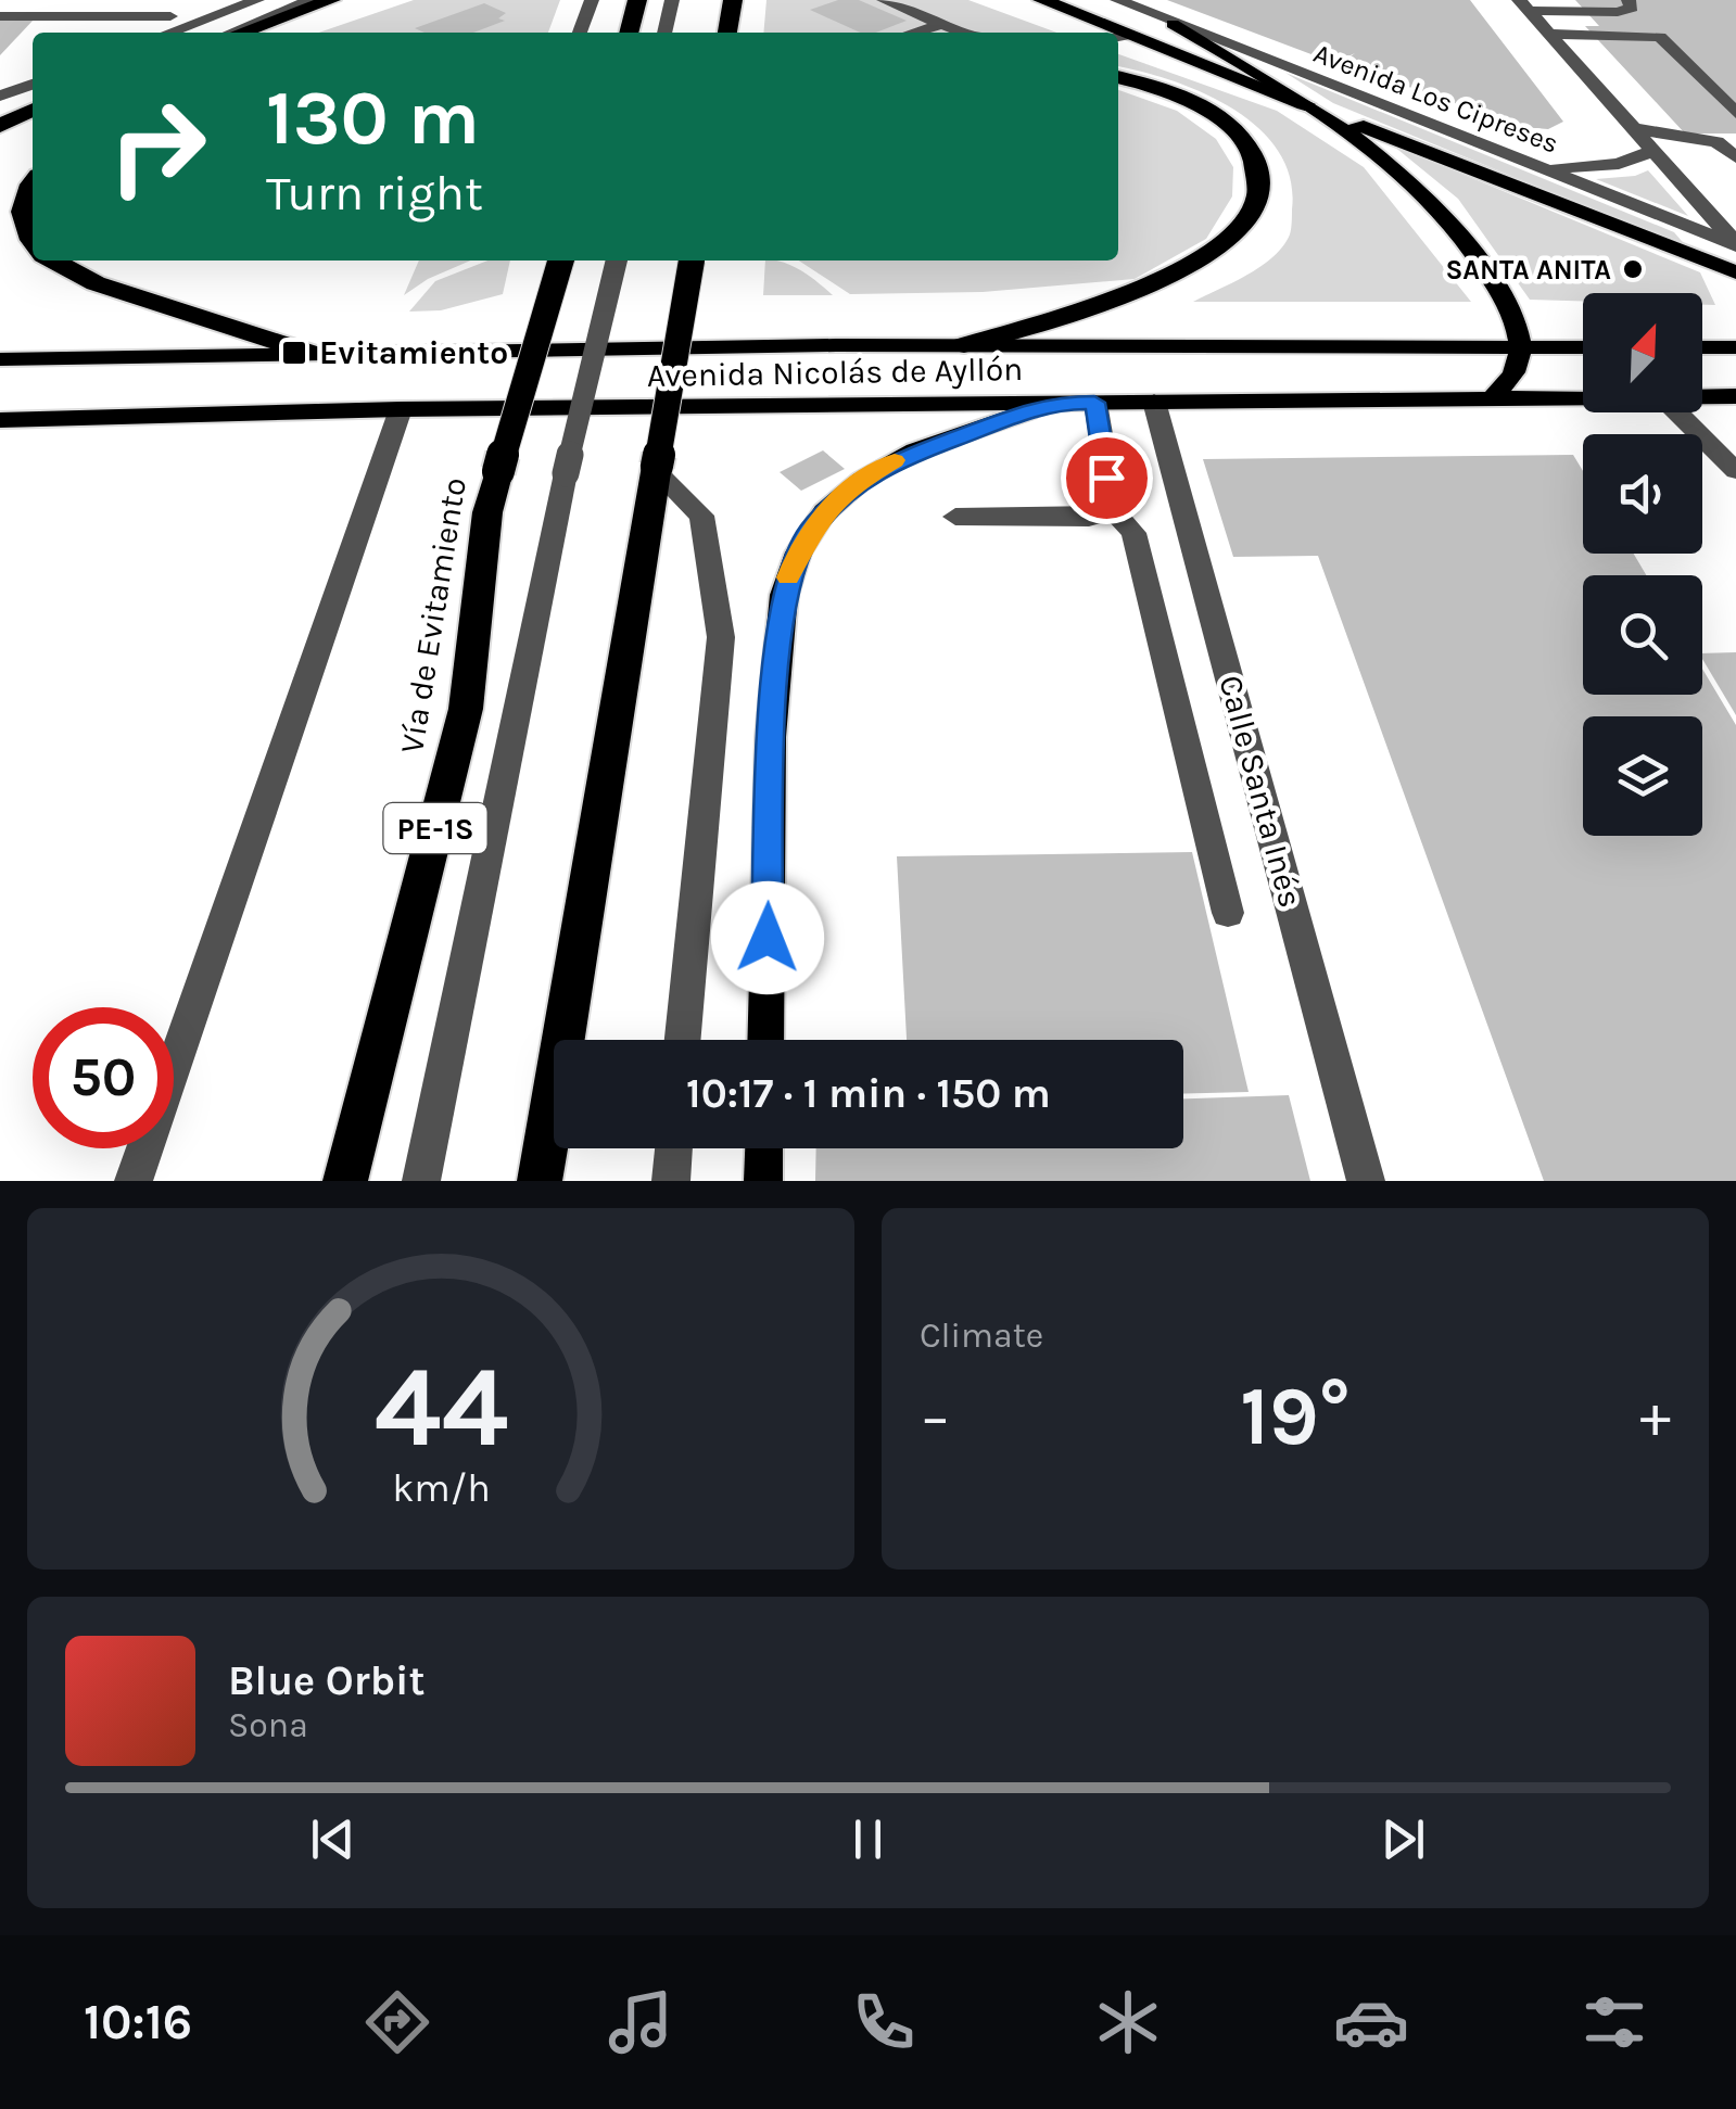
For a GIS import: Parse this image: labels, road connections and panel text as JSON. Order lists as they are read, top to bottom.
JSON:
{
  "streets": {
    "highway": ["Vía de Evitamiento", "PE-1S"],
    "main road": ["Avenida Nicolás de Ayllón"],
    "street": ["Avenida Los Cipreses", "Calle Santa Inés"]
  },
  "crossings": [
    ["Avenida Nicolás de Ayllón", "Calle Santa Inés"]
  ],
  "places": {
    "other": ["SANTA ANITA"],
    "transit": ["Evitamiento"]
  },
  "north": "top right",
  "page": {
    "turn": ["130 m", "Turn right"],
    "limit": "50",
    "trip": "10:17 · 1 min · 150 m",
    "tile": "Climate",
    "heat": ["−", "19°", "+"],
    "song": ["Blue Orbit", "Sona"],
    "tabs": "10:16",
    "gauge": ["44", "km/h"]
  }
}
